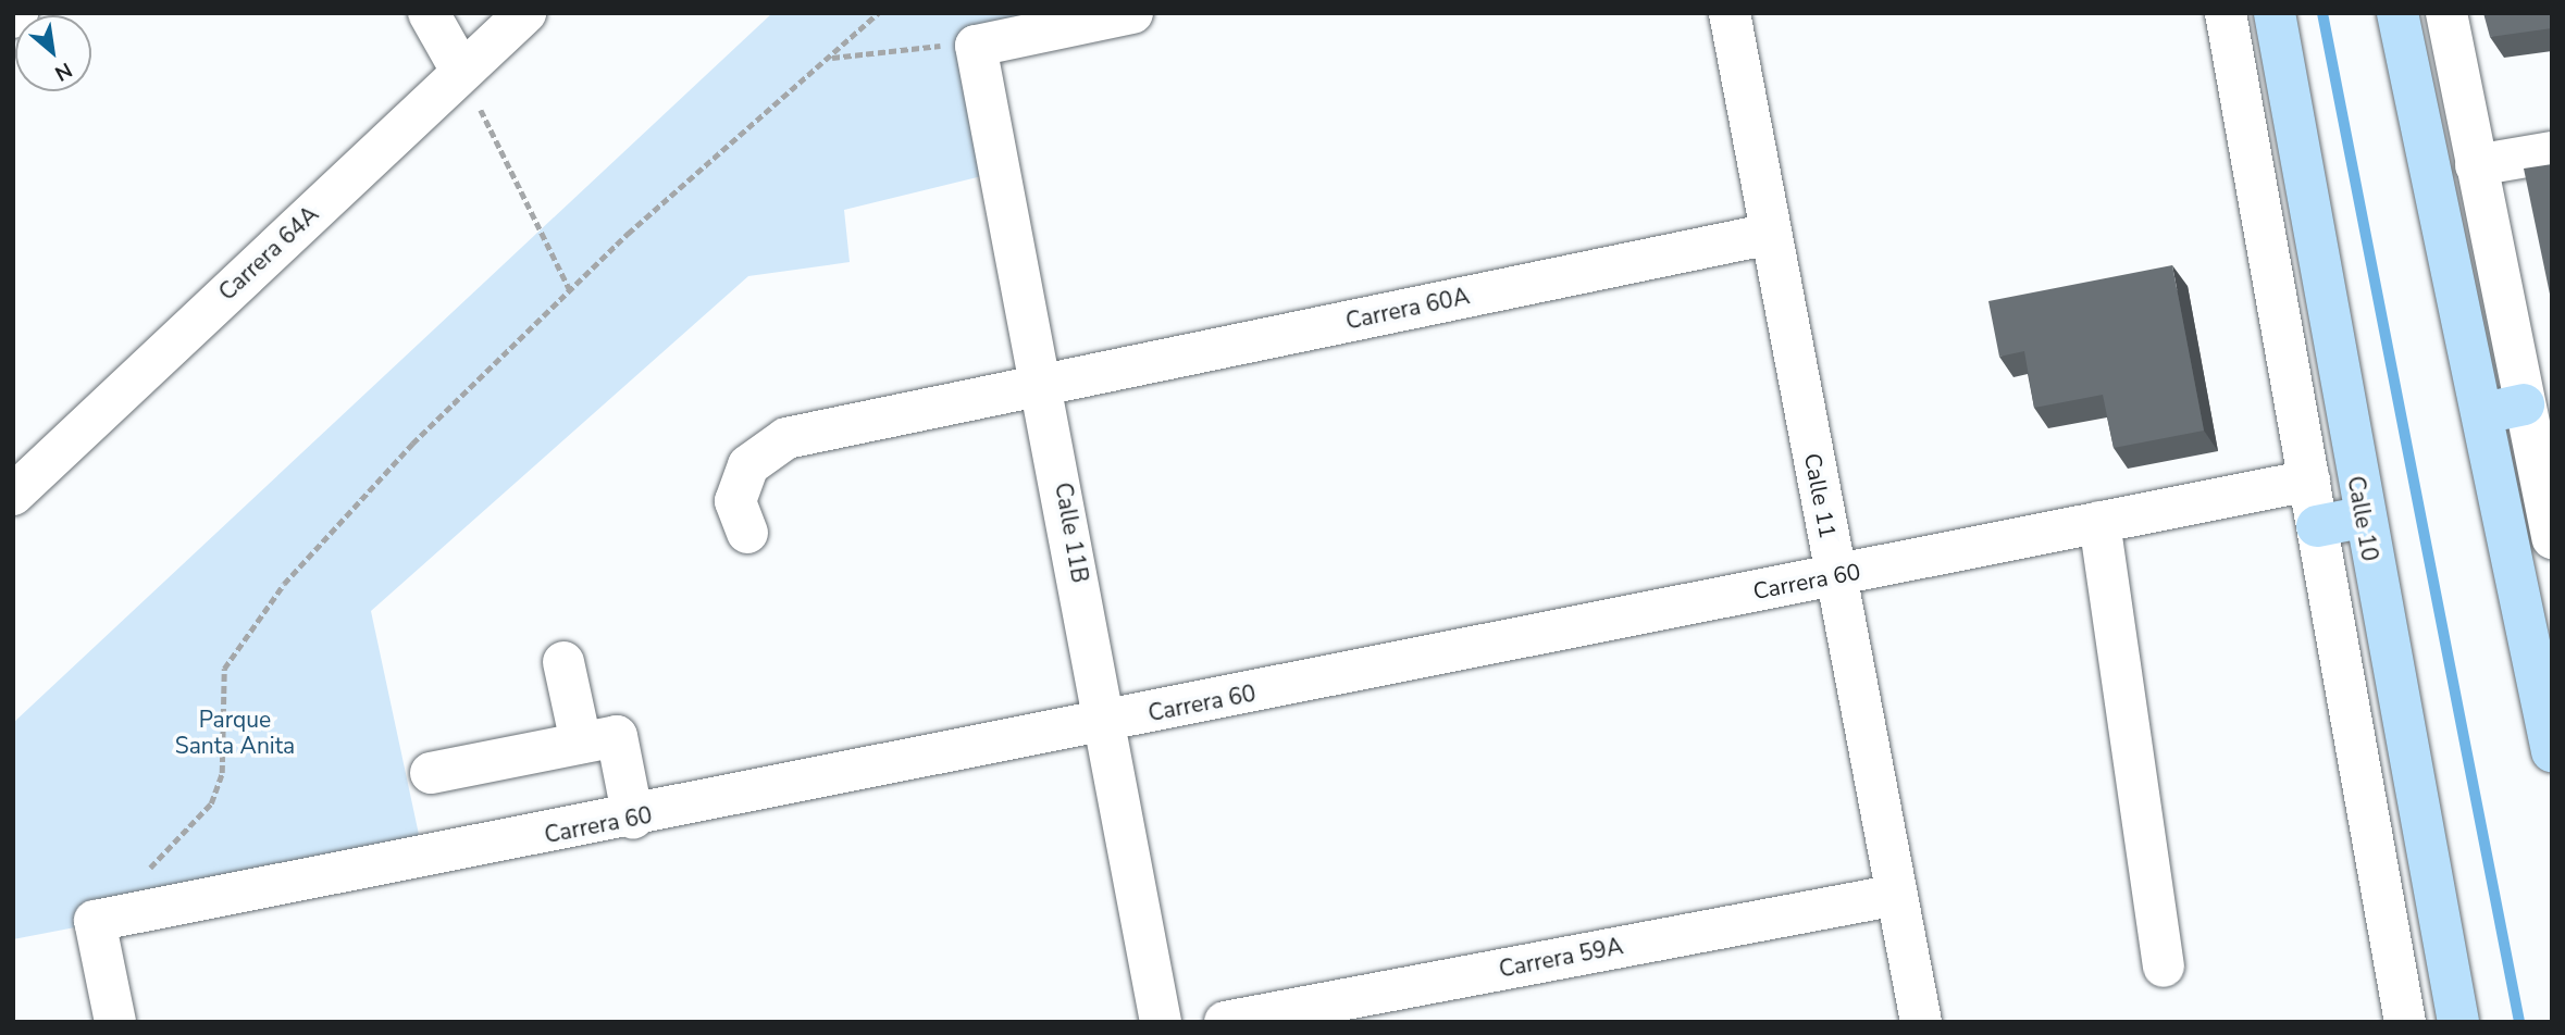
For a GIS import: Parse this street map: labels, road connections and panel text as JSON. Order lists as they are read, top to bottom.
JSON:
{
  "streets": {
    "main road": ["Calle 10"],
    "street": [
      "Carrera 64A",
      "Carrera 60A",
      "Calle 11",
      "Calle 11B",
      "Carrera 60",
      "Carrera 59A"
    ]
  },
  "crossings": [
    ["Carrera 60A", "Calle 11"],
    ["Carrera 60A", "Calle 11B"],
    ["Calle 11", "Carrera 60"],
    ["Calle 11", "Carrera 59A"],
    ["Calle 10", "Carrera 60"],
    ["Calle 11B", "Carrera 60"]
  ],
  "parks": ["Parque Santa Anita"],
  "north": "bottom right"
}
